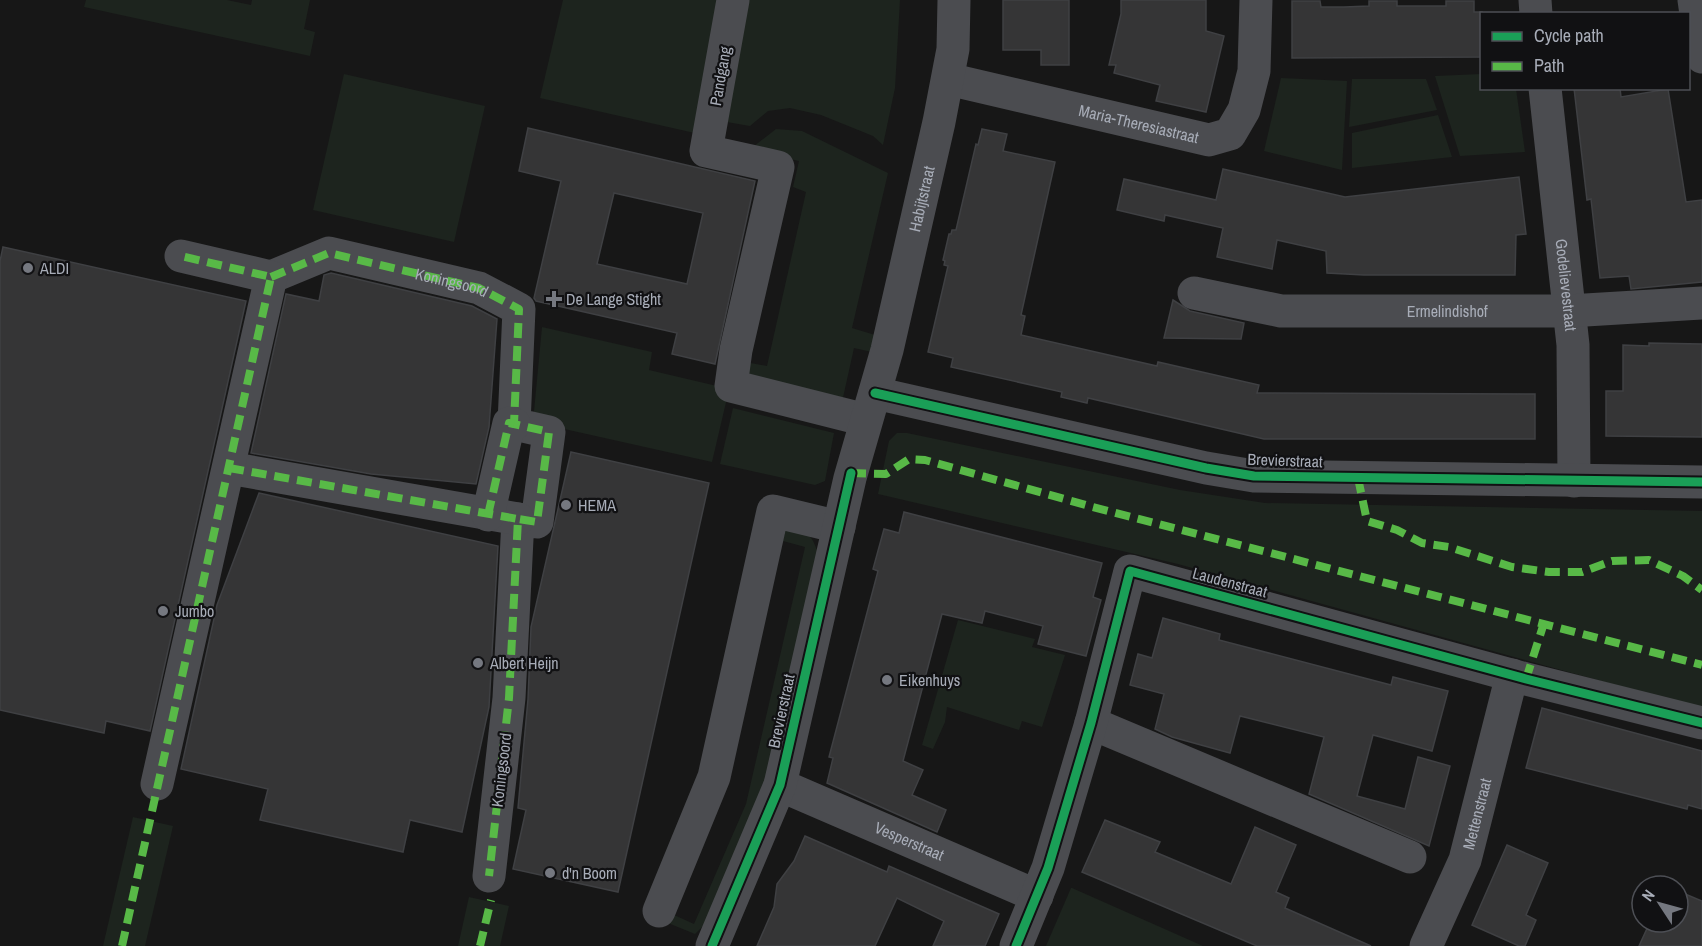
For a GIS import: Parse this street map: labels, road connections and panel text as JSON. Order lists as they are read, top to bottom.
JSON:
{
  "streets": {
    "street": [
      "Pandgang",
      "Maria-Theresiastraat",
      "Habijtstraat",
      "Koningsoord",
      "Godelievestraat",
      "Ermelindishof",
      "Brevierstraat",
      "Laudenstraat",
      "Mettenstraat",
      "Vesperstraat"
    ]
  },
  "crossings": [
    ["Pandgang", "Habijtstraat"],
    ["Pandgang", "Brevierstraat"],
    ["Maria-Theresiastraat", "Habijtstraat"],
    ["Habijtstraat", "Brevierstraat"],
    ["Godelievestraat", "Ermelindishof"],
    ["Godelievestraat", "Brevierstraat"],
    ["Brevierstraat", "Vesperstraat"],
    ["Laudenstraat", "Mettenstraat"],
    ["Laudenstraat", "Vesperstraat"]
  ],
  "places": {
    "other": [
      "ALDI",
      "HEMA",
      "Jumbo",
      "Albert Heijn",
      "Eikenhuys",
      "d'n Boom"
    ],
    "health": ["De Lange Stight"]
  },
  "legend": ["Cycle path", "Path"],
  "north": "top left"
}
